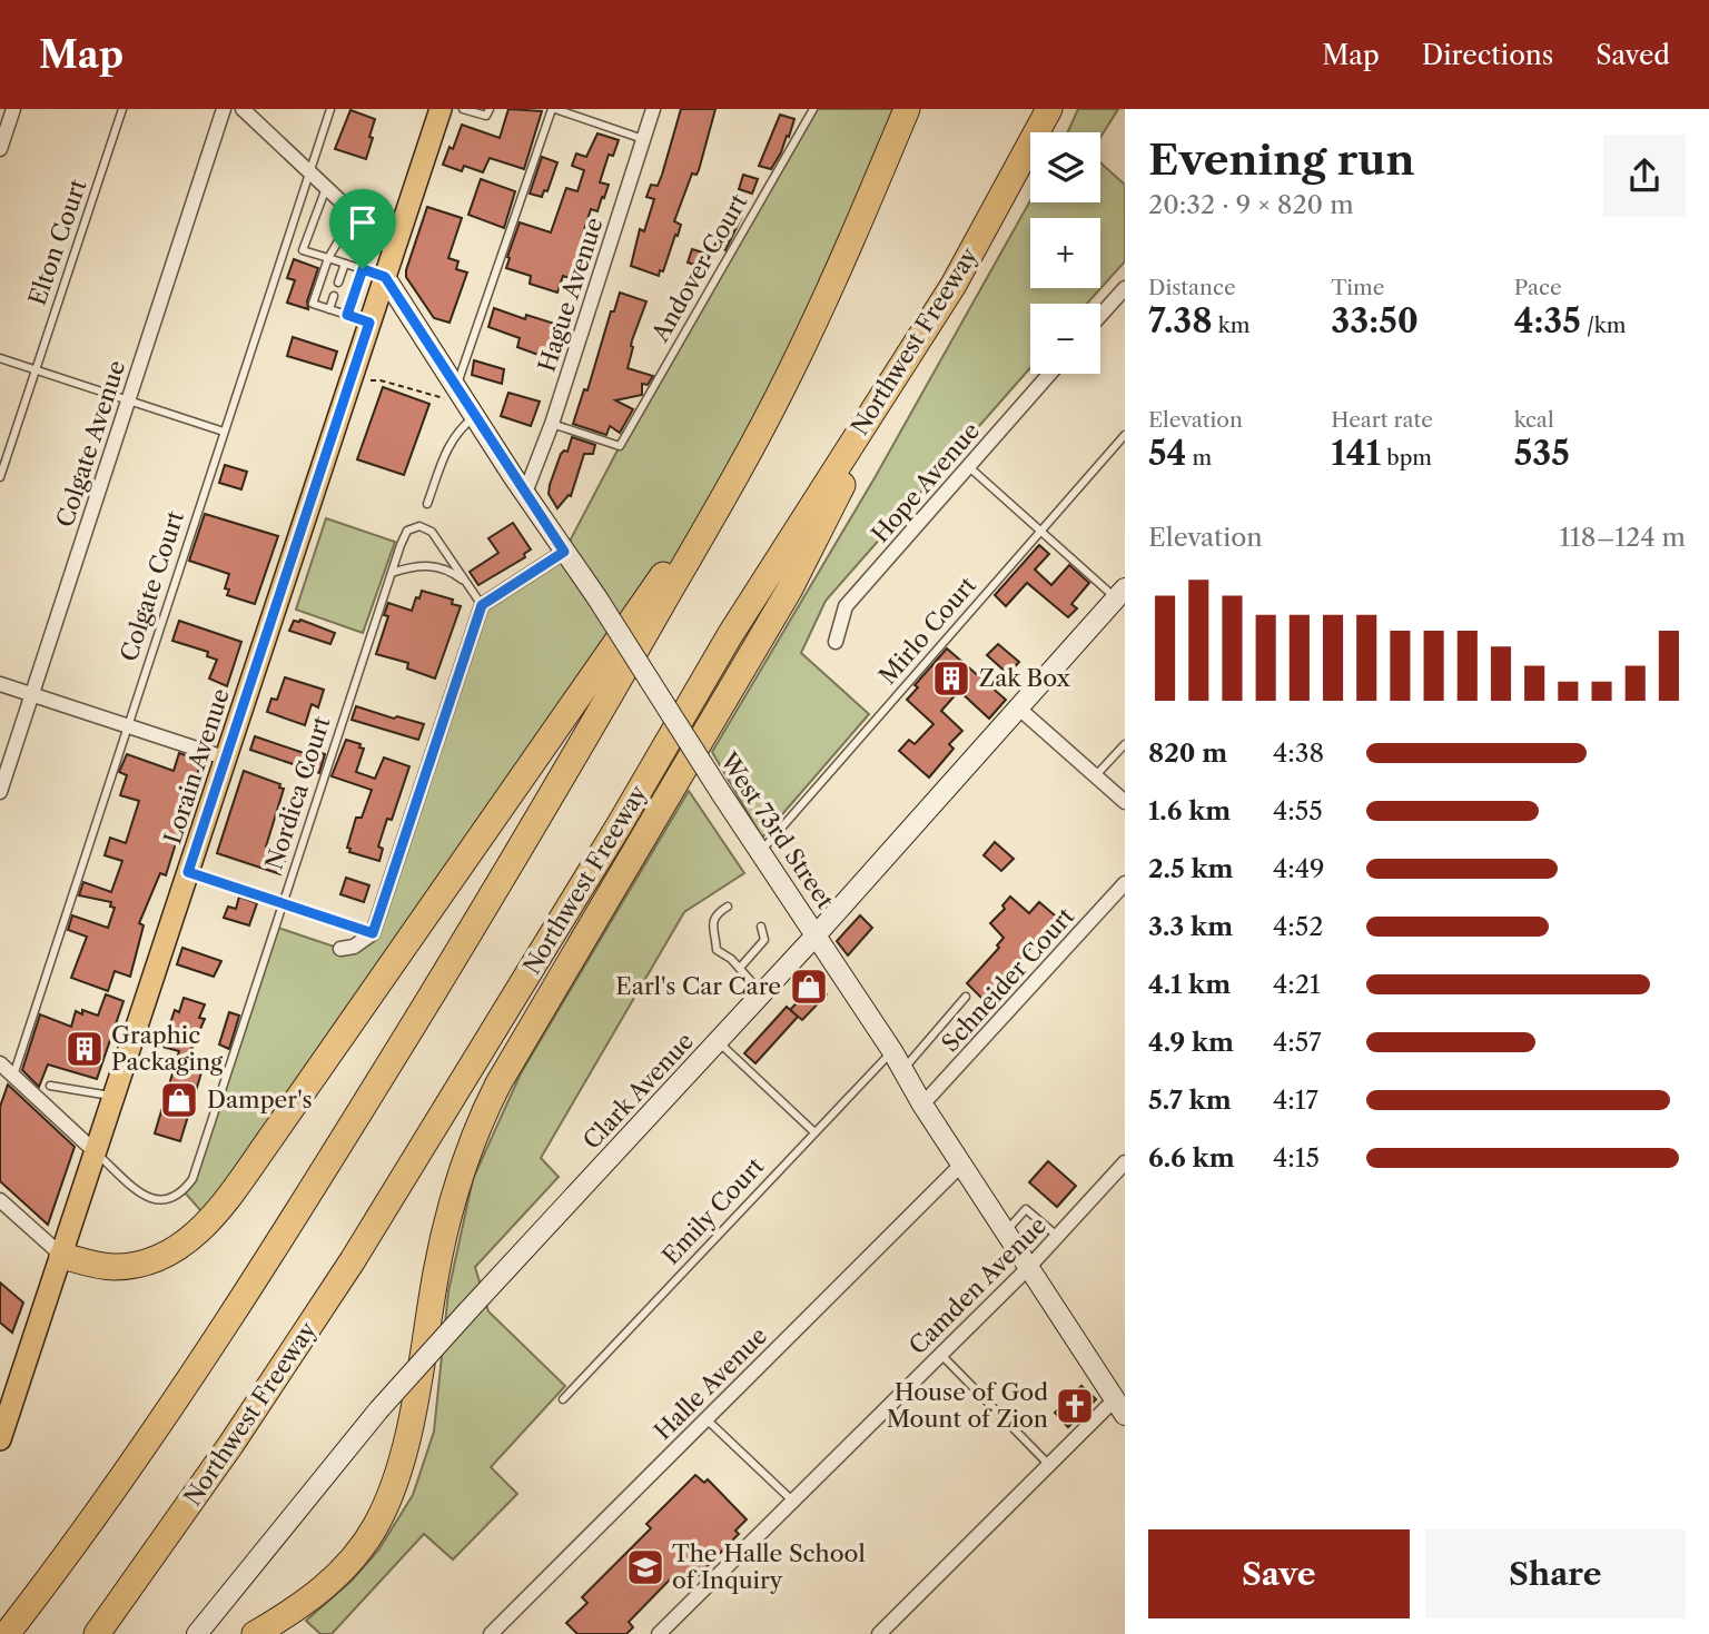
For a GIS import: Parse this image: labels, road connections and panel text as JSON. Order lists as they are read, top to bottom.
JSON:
{
  "streets": {
    "highway": ["Northwest Freeway"],
    "main road": ["Lorain Avenue"],
    "street": [
      "Hague Avenue",
      "Colgate Avenue",
      "Hope Avenue",
      "West 73rd Street",
      "Schneider Court",
      "Clark Avenue",
      "Camden Avenue",
      "Halle Avenue"
    ],
    "lane": [
      "Elton Court",
      "Andover Court",
      "Colgate Court",
      "Mirlo Court",
      "Nordica Court",
      "Emily Court"
    ]
  },
  "crossings": [
    ["Andover Court", "Hague Avenue"],
    ["Hague Avenue", "West 73rd Street"],
    ["Mirlo Court", "West 73rd Street"],
    ["Lorain Avenue", "Nordica Court"],
    ["Lorain Avenue", "West 73rd Street"],
    ["West 73rd Street", "Schneider Court"],
    ["West 73rd Street", "Clark Avenue"],
    ["West 73rd Street", "Emily Court"],
    ["West 73rd Street", "Camden Avenue"],
    ["West 73rd Street", "Halle Avenue"]
  ],
  "places": {
    "building": ["Zak Box", "Graphic Packaging"],
    "shop": ["Earl's Car Care", "Damper's"],
    "church": ["House of God Mount of Zion"],
    "school or university": ["The Halle School of Inquiry"]
  },
  "page": {
    "header": "Map",
    "nav": ["Map", "Directions", "Saved"],
    "heading": ["Evening run", "20:32 · 9 × 820 m"],
    "map_buttons": ["+", "−"],
    "stats": [
      ["Distance", "7.38 km"],
      ["Time", "33:50"],
      ["Pace", "4:35 /km"],
      ["Elevation", "54 m"],
      ["Heart rate", "141 bpm"],
      ["kcal", "535"]
    ],
    "chart": ["Elevation", "118–124 m"],
    "list": [
      {
        "name": "820 m",
        "note": "4:38"
      },
      {
        "name": "1.6 km",
        "note": "4:55"
      },
      {
        "name": "2.5 km",
        "note": "4:49"
      },
      {
        "name": "3.3 km",
        "note": "4:52"
      },
      {
        "name": "4.1 km",
        "note": "4:21"
      },
      {
        "name": "4.9 km",
        "note": "4:57"
      },
      {
        "name": "5.7 km",
        "note": "4:17"
      },
      {
        "name": "6.6 km",
        "note": "4:15"
      }
    ],
    "buttons": ["Save", "Share"]
  }
}
